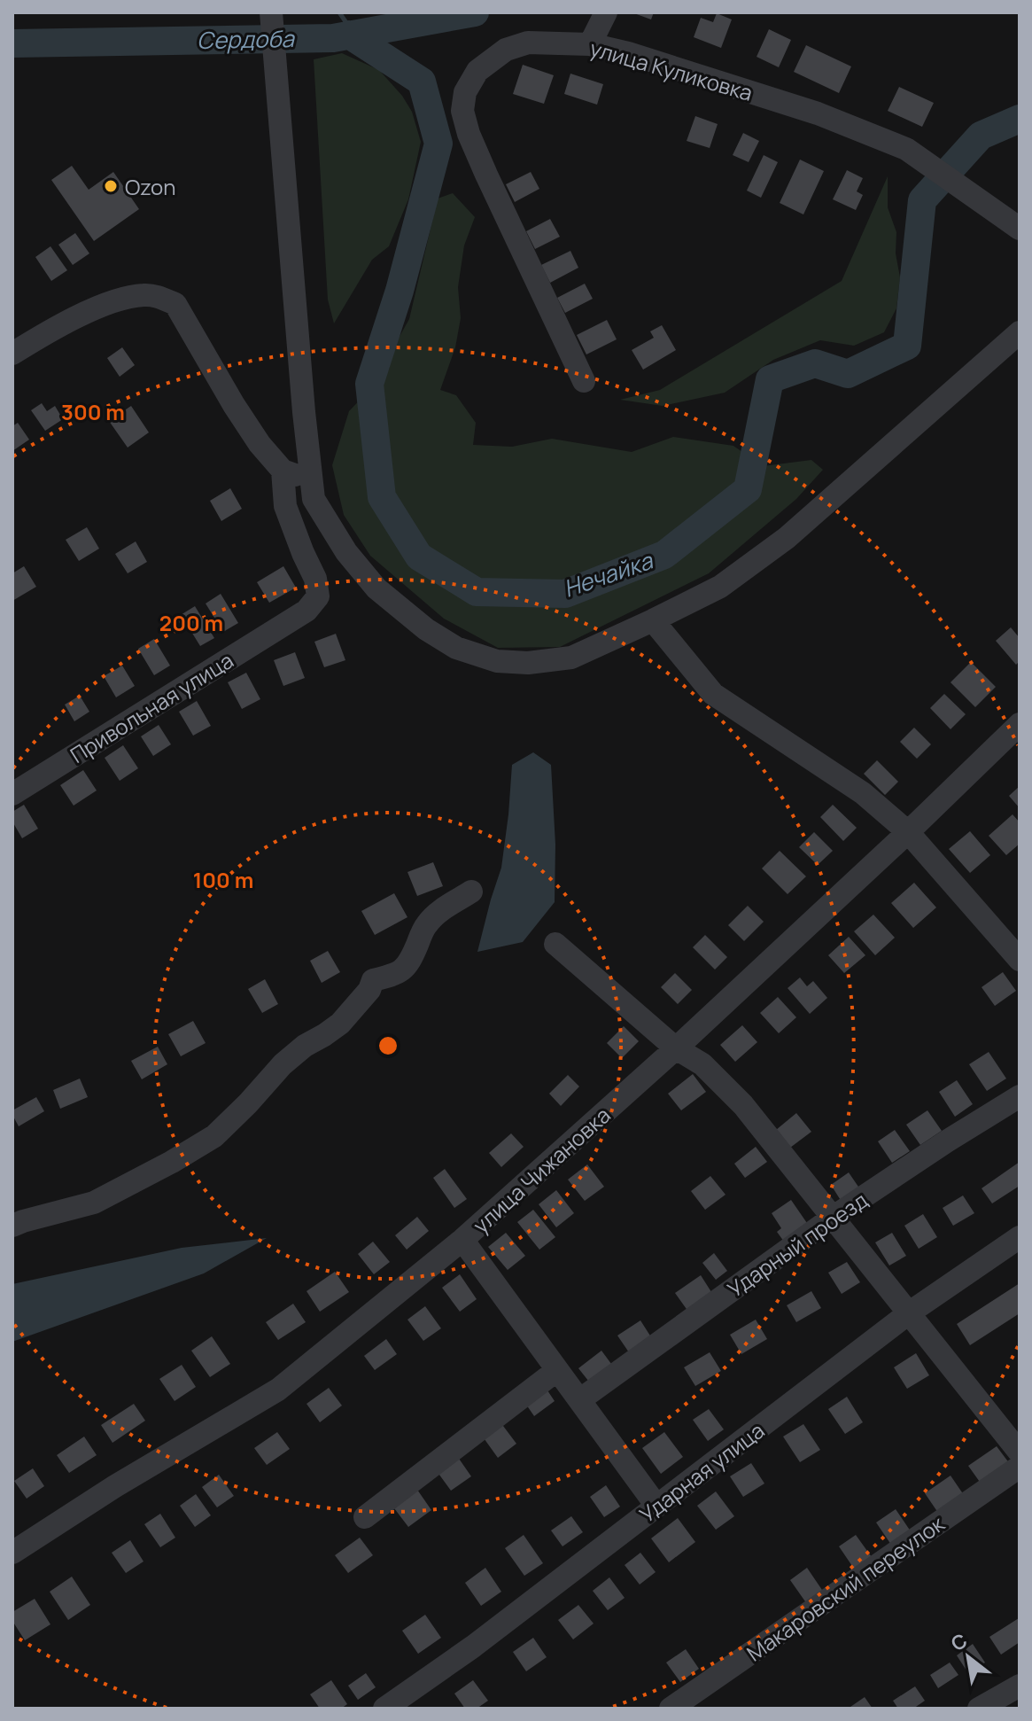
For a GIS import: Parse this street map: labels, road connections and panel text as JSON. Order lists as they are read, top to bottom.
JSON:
{
  "streets": {
    "street": [
      "улица Куликовка",
      "Привольная улица",
      "улица Чижановка",
      "Ударный проезд",
      "Ударная улица",
      "Макаровский переулок"
    ]
  },
  "water": ["Сердоба", "Нечайка"],
  "places": ["Ozon"],
  "north": "top left",
  "rings": ["300 m", "200 m", "100 m"]
}
